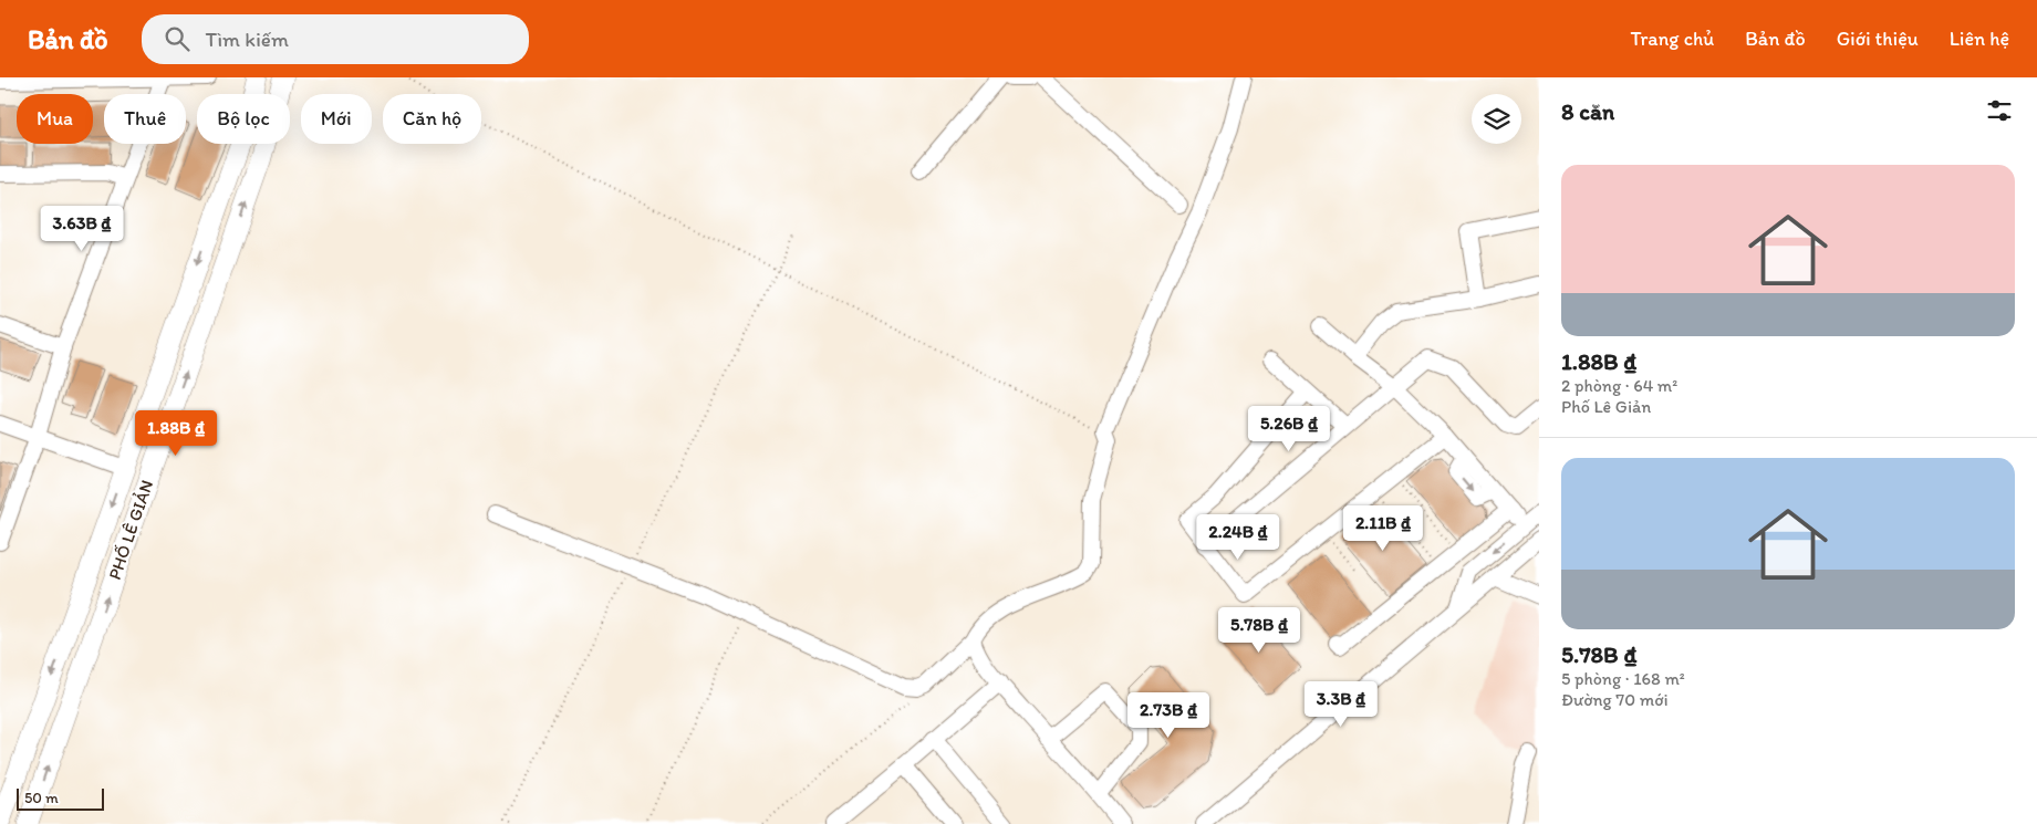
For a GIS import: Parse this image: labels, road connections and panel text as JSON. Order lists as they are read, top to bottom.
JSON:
{
  "streets": {
    "main road": ["PHỐ LÊ GIẢN"]
  },
  "scale_bar": "50 m",
  "page": {
    "header": "Bản đồ",
    "search": "Tìm kiếm",
    "nav": [
      "Trang chủ",
      "Bản đồ",
      "Giới thiệu",
      "Liên hệ"
    ],
    "heading": "8 căn",
    "chip": [
      "Mua",
      "Thuê",
      "Bộ lọc",
      "Mới",
      "Căn hộ"
    ],
    "list": [
      {
        "name": "1.88B ₫",
        "note": "2 phòng · 64 m² · Phố Lê Giản"
      },
      {
        "name": "5.78B ₫",
        "note": "5 phòng · 168 m² · Đường 70 mới"
      }
    ],
    "price": [
      "3.63B ₫",
      "5.26B ₫",
      "1.88B ₫",
      "2.11B ₫",
      "2.24B ₫",
      "5.78B ₫",
      "3.3B ₫",
      "2.73B ₫"
    ],
    "scale": "50 m"
  }
}
